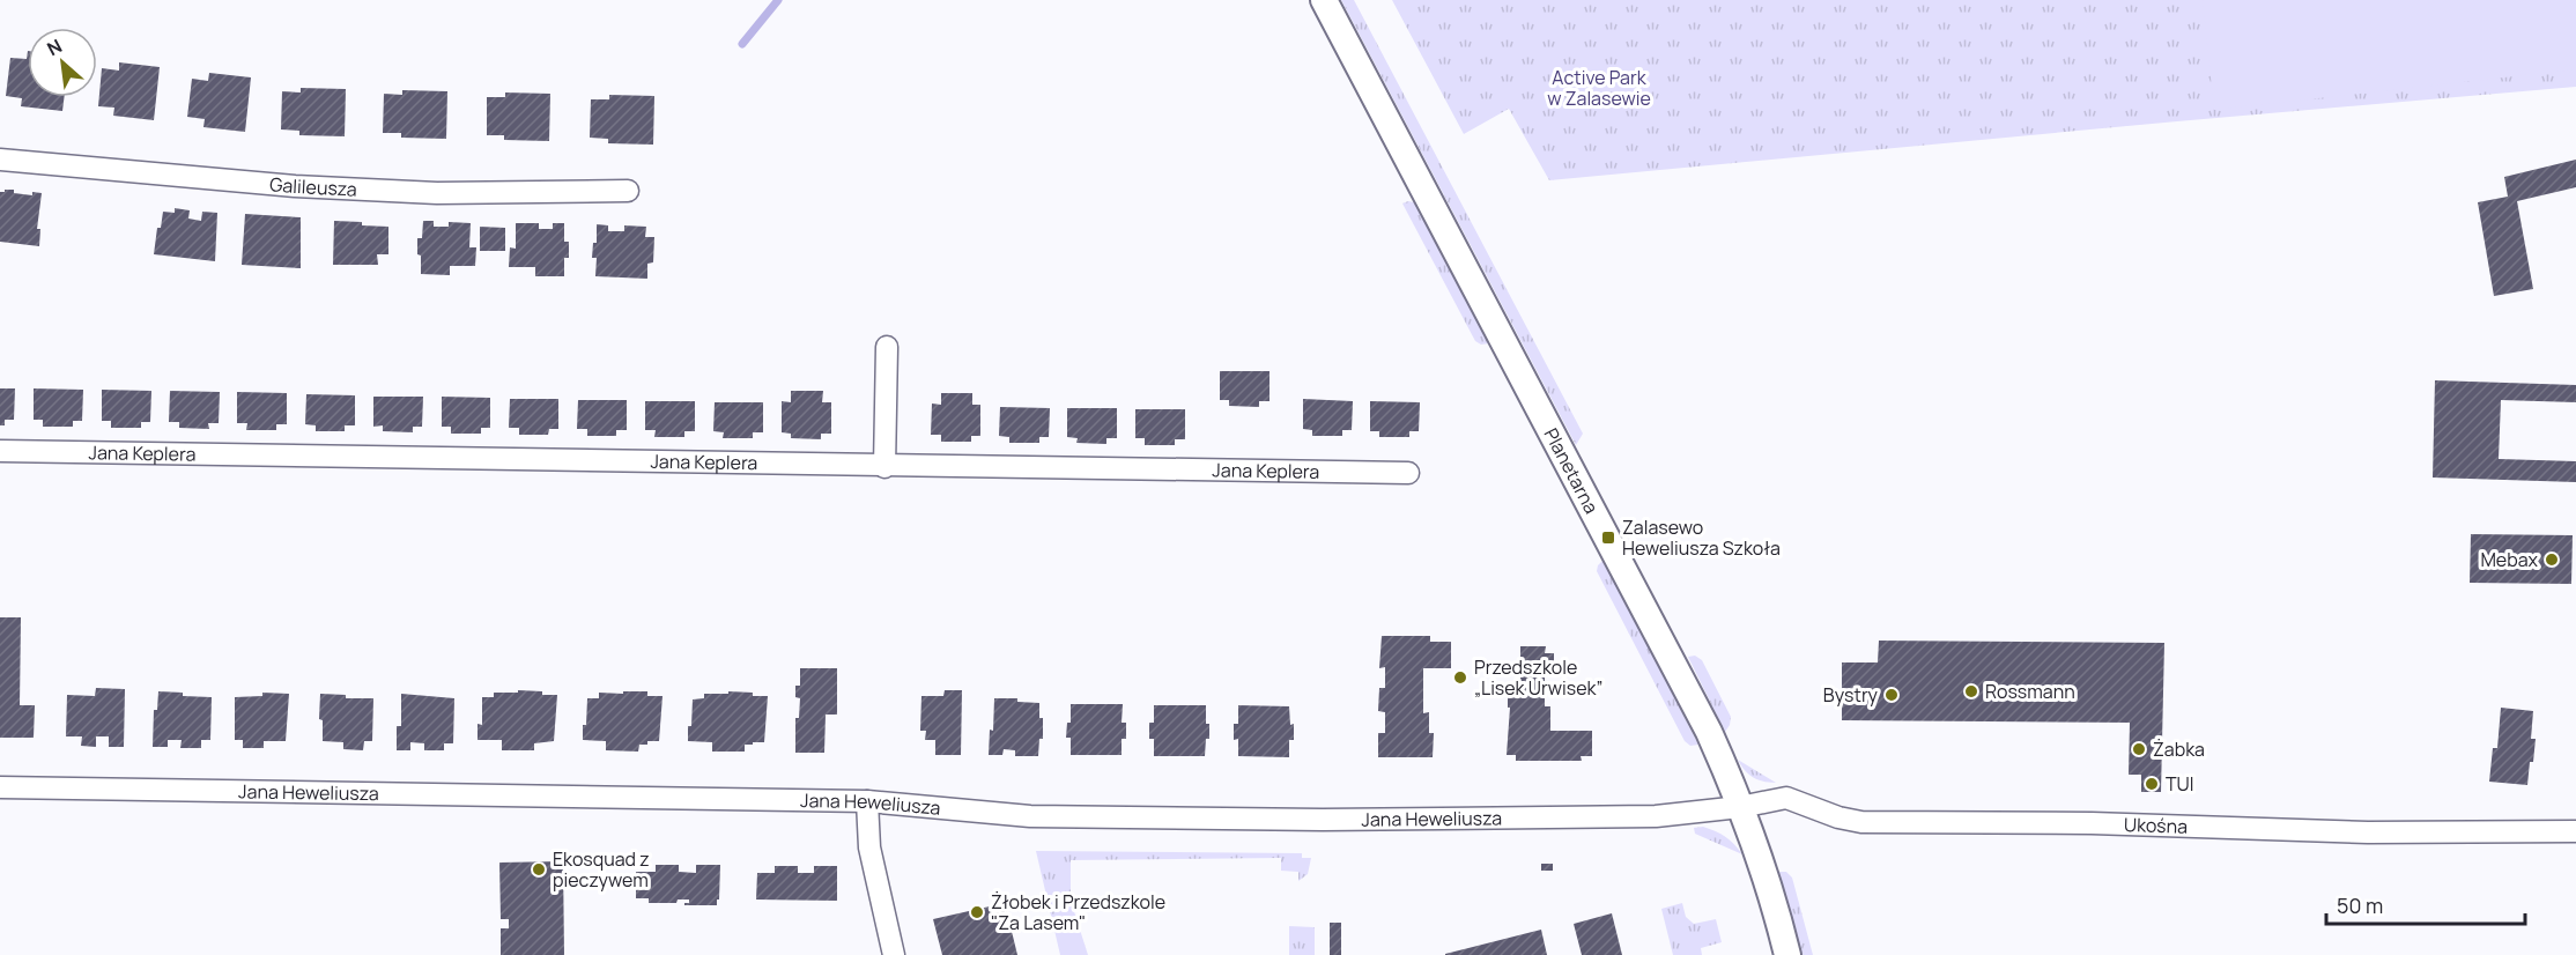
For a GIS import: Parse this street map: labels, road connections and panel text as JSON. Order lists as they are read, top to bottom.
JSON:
{
  "streets": {
    "street": [
      "Galileusza",
      "Jana Keplera",
      "Planetarna",
      "Jana Heweliusza",
      "Ukośna"
    ]
  },
  "crossings": [
    ["Planetarna", "Jana Heweliusza"],
    ["Planetarna", "Ukośna"],
    ["Jana Heweliusza", "Ukośna"]
  ],
  "parks": ["Active Park w Zalasewie"],
  "places": {
    "transit": ["Zalasewo Heweliusza Szkoła"],
    "other": [
      "Mebax",
      "Przedszkole „Lisek Urwisek”",
      "Rossmann",
      "Bystry",
      "Żabka",
      "TUI",
      "Ekosquad z pieczywem",
      "Żłobek i Przedszkole \"Za Lasem\""
    ]
  },
  "scale_bar": "50 m",
  "north": "top left"
}
